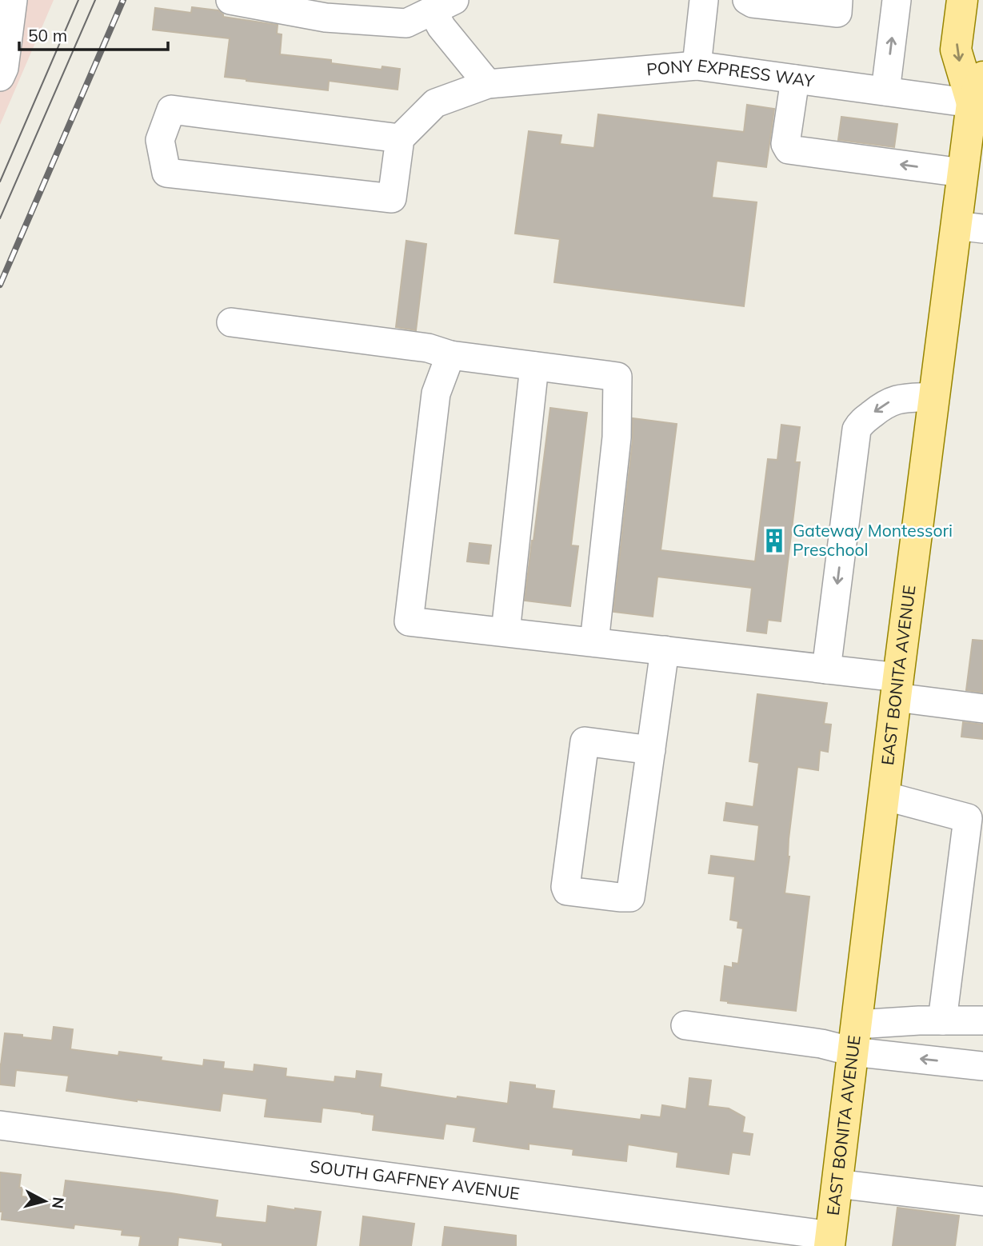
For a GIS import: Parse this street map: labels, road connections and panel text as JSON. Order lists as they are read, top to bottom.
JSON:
{
  "streets": {
    "main road": ["EAST BONITA AVENUE"],
    "street": ["PONY EXPRESS WAY", "SOUTH GAFFNEY AVENUE"]
  },
  "crossings": [
    ["PONY EXPRESS WAY", "EAST BONITA AVENUE"],
    ["EAST BONITA AVENUE", "SOUTH GAFFNEY AVENUE"]
  ],
  "places": {
    "building": ["Gateway Montessori Preschool"]
  },
  "scale_bar": "50 m",
  "north": "right"
}
